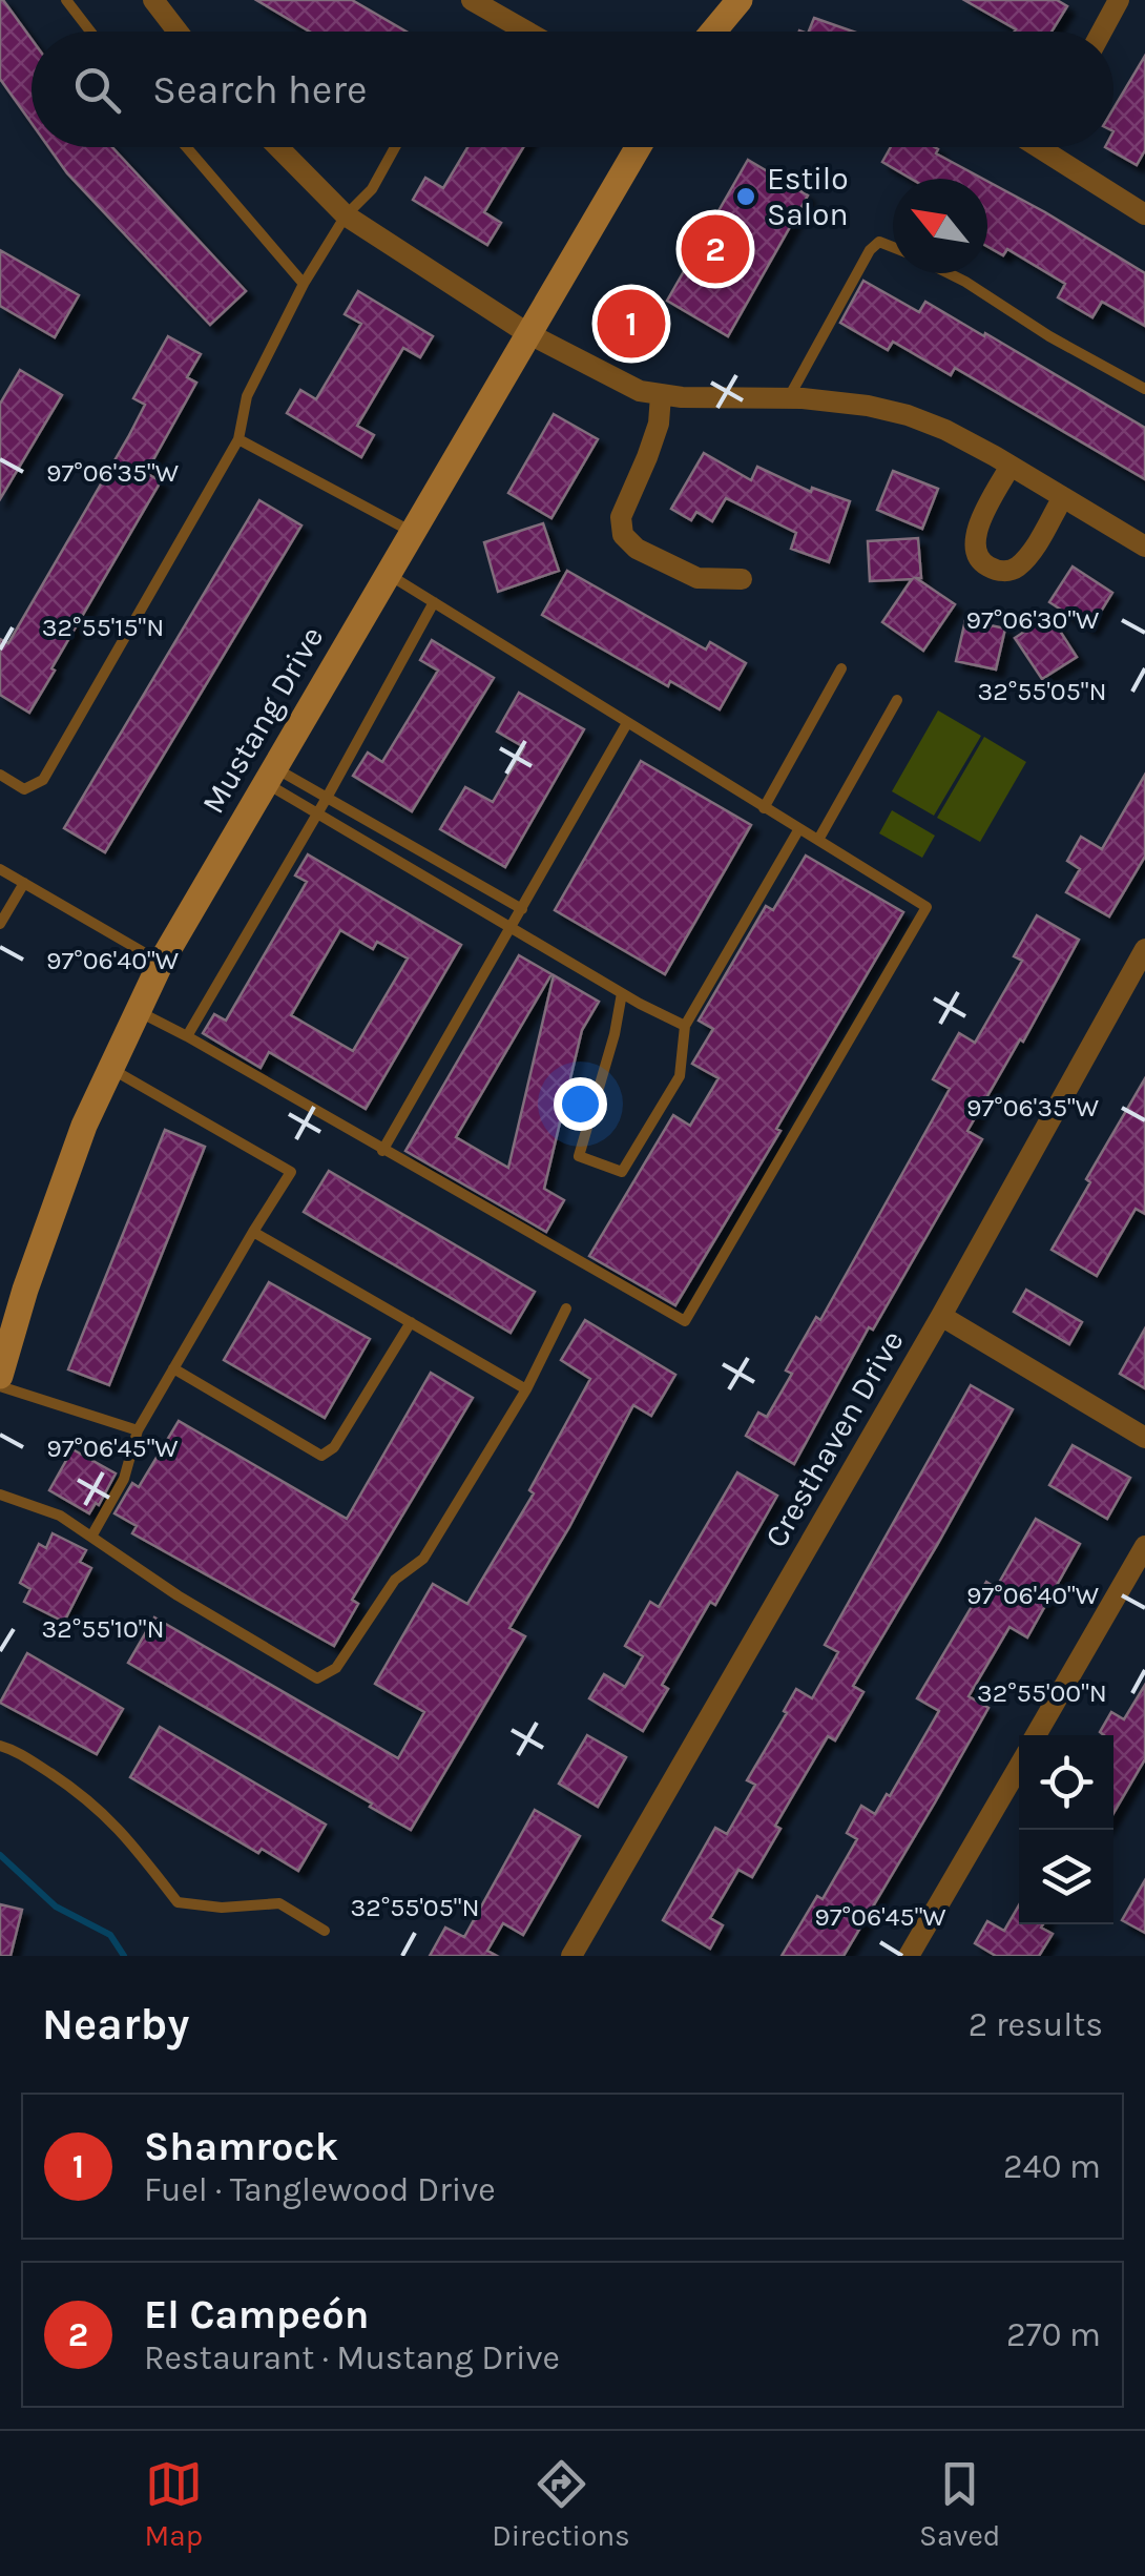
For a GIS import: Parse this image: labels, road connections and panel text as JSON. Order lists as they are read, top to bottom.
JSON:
{
  "streets": {
    "main road": ["Mustang Drive"],
    "street": ["Cresthaven Drive"]
  },
  "places": ["Estilo Salon"],
  "north": "top left",
  "page": {
    "search": "Search here",
    "pins": ["2", "1"],
    "heading": ["Nearby", "2 results"],
    "list": [
      {
        "mark": "1",
        "name": "Shamrock",
        "note": "Fuel · Tanglewood Drive",
        "value": "240 m"
      },
      {
        "mark": "2",
        "name": "El Campeón",
        "note": "Restaurant · Mustang Drive",
        "value": "270 m"
      }
    ],
    "nav": ["Map", "Directions", "Saved"]
  },
  "coordinates": [
    "97°06'35\"W",
    "97°06'30\"W",
    "32°55'15\"N",
    "32°55'05\"N",
    "97°06'40\"W",
    "97°06'45\"W",
    "32°55'10\"N",
    "32°55'00\"N"
  ]
}
